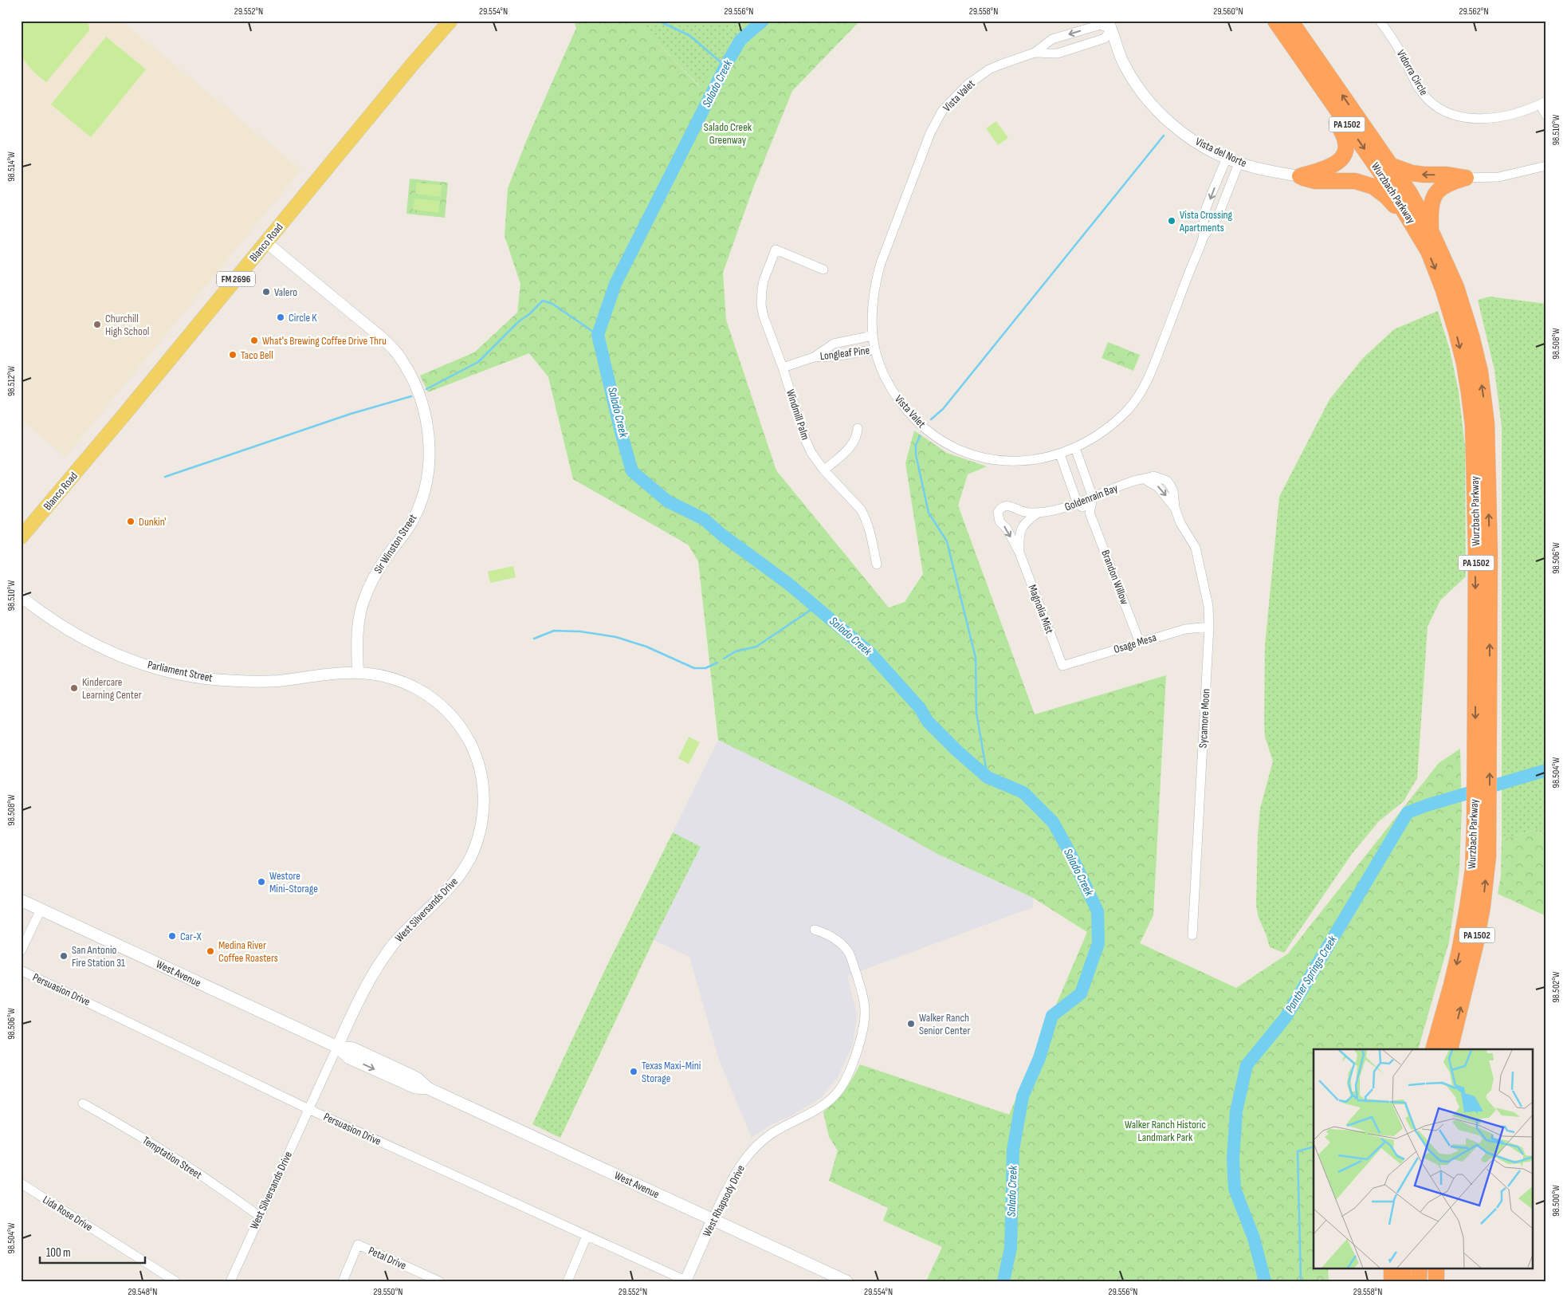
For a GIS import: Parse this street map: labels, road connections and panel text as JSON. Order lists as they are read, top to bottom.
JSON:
{
  "streets": {
    "highway": ["PA 1502", "Wurzbach Parkway"],
    "main road": ["Blanco Road", "FM 2696", "West Avenue"],
    "street": [
      "Vidorra Circle",
      "Vista Valet",
      "Vista del Norte",
      "Longleaf Pine",
      "Windmill Palm",
      "Goldenrain Bay",
      "Sir Winston Street",
      "Brandon Willow",
      "Magnolia Mist",
      "Osage Mesa",
      "Parliament Street",
      "Sycamore Moon",
      "West Silversands Drive",
      "Persuasion Drive",
      "Temptation Street",
      "West Rhapsody Drive",
      "Lida Rose Drive",
      "Petal Drive"
    ]
  },
  "crossings": [
    ["Vista Valet", "Vista del Norte"],
    ["Vista Valet", "Longleaf Pine"],
    ["Blanco Road", "Sir Winston Street"],
    ["Longleaf Pine", "Windmill Palm"],
    ["Goldenrain Bay", "Magnolia Mist"],
    ["Goldenrain Bay", "Sycamore Moon"],
    ["Sir Winston Street", "Parliament Street"],
    ["Sir Winston Street", "West Silversands Drive"],
    ["Brandon Willow", "Osage Mesa"],
    ["Magnolia Mist", "Osage Mesa"],
    ["Osage Mesa", "Sycamore Moon"],
    ["Parliament Street", "West Silversands Drive"],
    ["West Silversands Drive", "West Avenue"],
    ["West Silversands Drive", "Persuasion Drive"],
    ["West Silversands Drive", "Temptation Street"],
    ["West Avenue", "West Rhapsody Drive"],
    ["Persuasion Drive", "West Rhapsody Drive"]
  ],
  "water": ["Salado Creek", "Panther Springs Creek"],
  "parks": ["Salado Creek Greenway", "Walker Ranch Historic Landmark Park"],
  "places": [
    "Vista Crossing Apartments",
    "Valero",
    "Circle K",
    "Churchill High School",
    "What's Brewing Coffee Drive Thru",
    "Taco Bell",
    "Dunkin'",
    "Kindercare Learning Center",
    "Westore Mini-Storage",
    "Car-X",
    "Medina River Coffee Roasters",
    "San Antonio Fire Station 31",
    "Walker Ranch Senior Center",
    "Texas Maxi-Mini Storage"
  ],
  "scale_bar": "100 m",
  "coordinates": [
    "29.552°N",
    "29.554°N",
    "29.556°N",
    "29.558°N",
    "29.560°N",
    "29.562°N",
    "98.510°W",
    "98.514°W",
    "98.508°W",
    "98.512°W",
    "98.506°W",
    "98.504°W",
    "98.502°W",
    "98.500°W",
    "29.548°N",
    "29.550°N"
  ]
}
